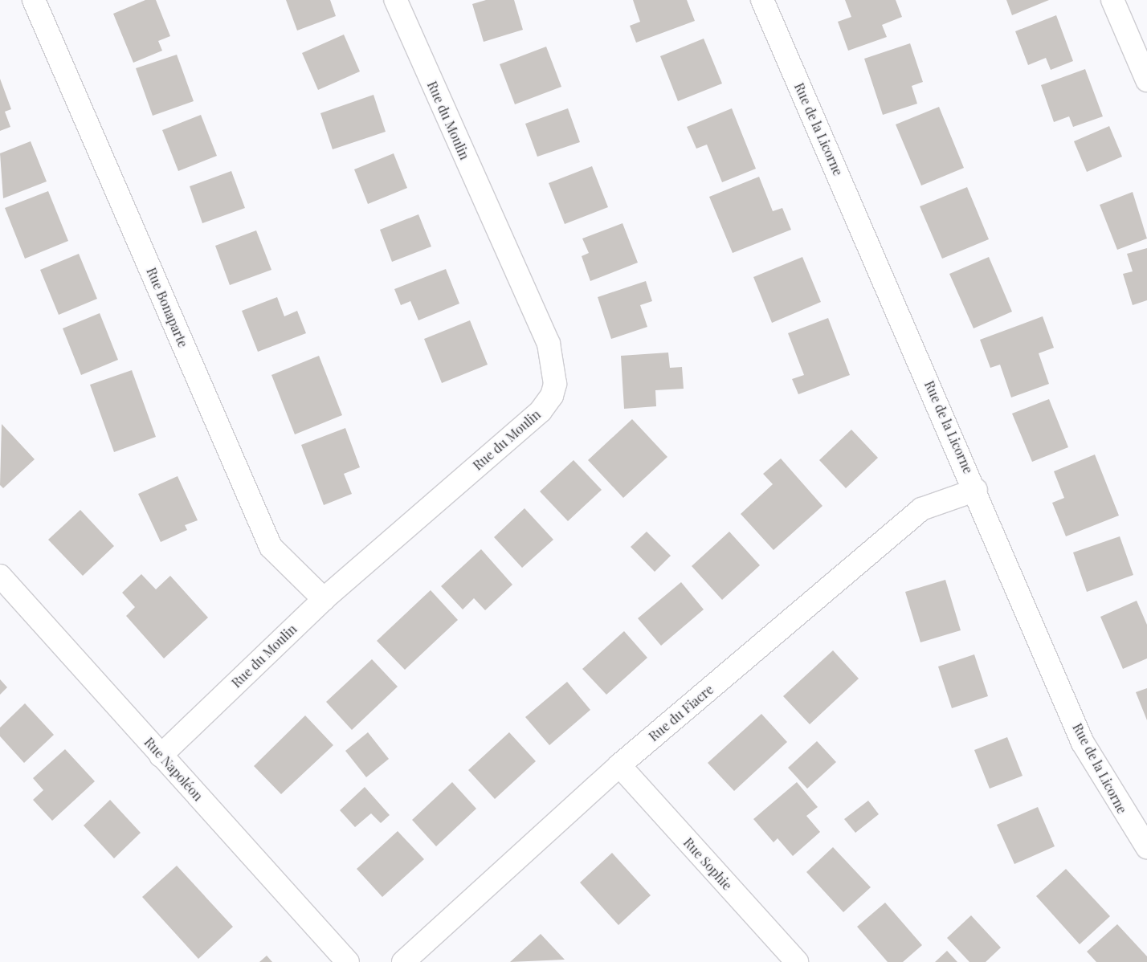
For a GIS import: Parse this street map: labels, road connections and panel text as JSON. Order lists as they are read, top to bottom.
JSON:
{
  "streets": {
    "street": [
      "Rue du Moulin",
      "Rue de la Licorne",
      "Rue Bonaparte",
      "Rue du Fiacre",
      "Rue Napoléon",
      "Rue Sophie"
    ]
  },
  "crossings": [
    ["Rue du Moulin", "Rue Bonaparte"],
    ["Rue du Moulin", "Rue Napoléon"],
    ["Rue de la Licorne", "Rue du Fiacre"],
    ["Rue du Fiacre", "Rue Sophie"]
  ]
}
